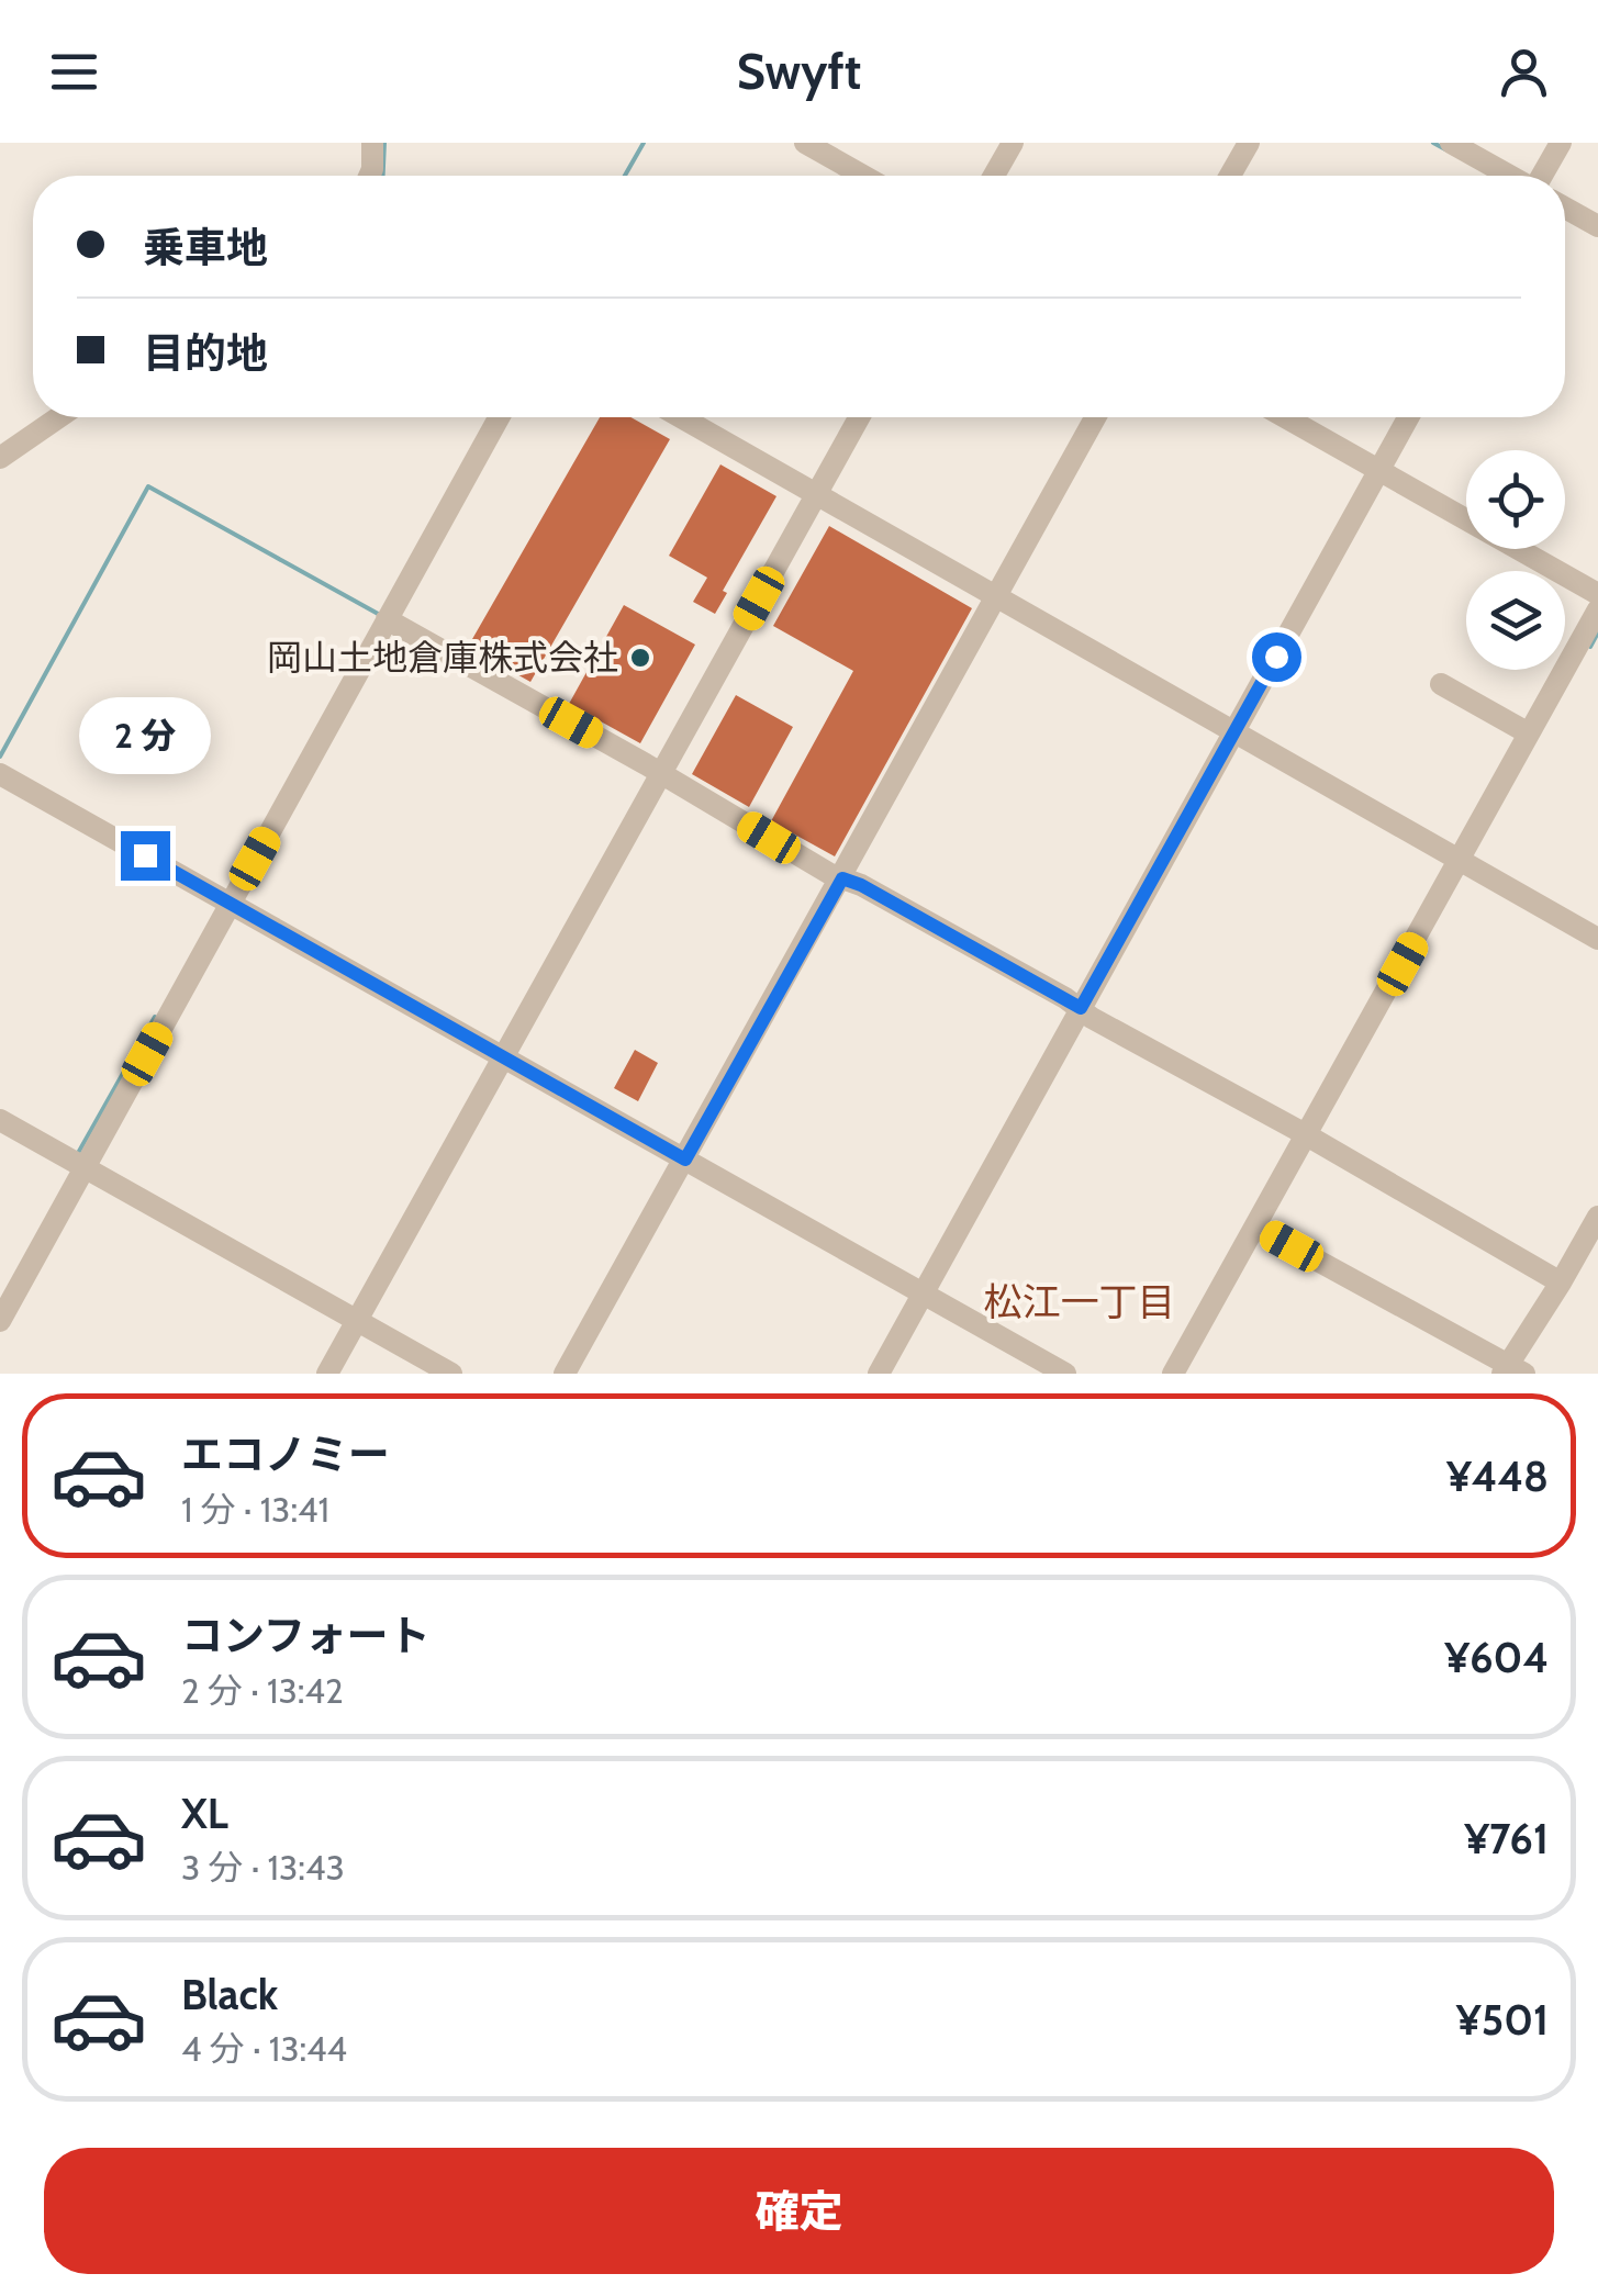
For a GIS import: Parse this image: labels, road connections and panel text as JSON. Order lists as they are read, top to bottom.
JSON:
{
  "districts": ["松江一丁目"],
  "places": ["岡山土地倉庫株式会社"],
  "page": {
    "header": "Swyft",
    "banner": ["乗車地", "目的地"],
    "bubble": "2 分",
    "list": [
      {
        "name": "エコノミー",
        "note": "1 分 · 13:41",
        "value": "¥448"
      },
      {
        "name": "コンフォート",
        "note": "2 分 · 13:42",
        "value": "¥604"
      },
      {
        "name": "XL",
        "note": "3 分 · 13:43",
        "value": "¥761"
      },
      {
        "name": "Black",
        "note": "4 分 · 13:44",
        "value": "¥501"
      }
    ],
    "buttons": "確定"
  }
}
